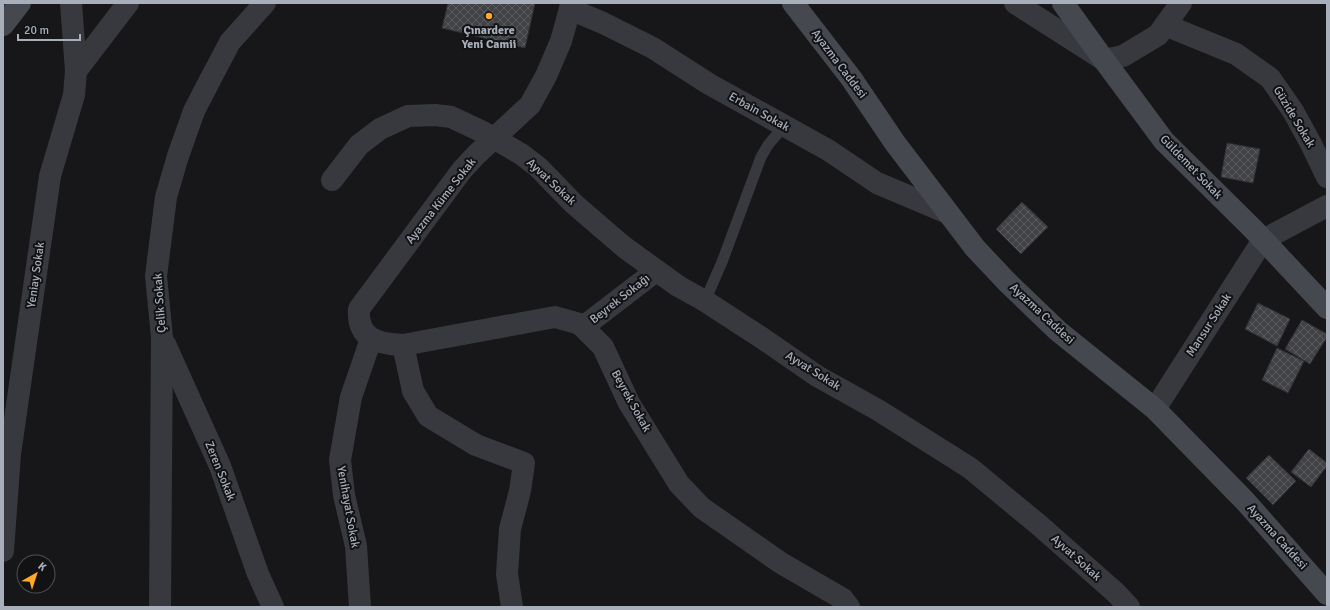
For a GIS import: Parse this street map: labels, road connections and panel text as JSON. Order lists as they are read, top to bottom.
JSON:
{
  "streets": {
    "street": [
      "Ayazma Caddesi",
      "Erbain Sokak",
      "Güzide Sokak",
      "Güldemet Sokak",
      "Ayvat Sokak",
      "Ayazma Küme Sokak",
      "Yeniay Sokak",
      "Beyrek Sokağı",
      "Çelik Sokak",
      "Mansur Sokak",
      "Beyrek Sokak",
      "Zeren Sokak",
      "Yenihayat Sokak"
    ]
  },
  "crossings": [
    ["Ayazma Caddesi", "Erbain Sokak"],
    ["Ayazma Caddesi", "Mansur Sokak"],
    ["Erbain Sokak", "Ayazma Küme Sokak"],
    ["Güldemet Sokak", "Mansur Sokak"],
    ["Ayvat Sokak", "Ayazma Küme Sokak"],
    ["Ayvat Sokak", "Beyrek Sokağı"],
    ["Ayazma Küme Sokak", "Beyrek Sokak"],
    ["Ayazma Küme Sokak", "Yenihayat Sokak"],
    ["Beyrek Sokağı", "Beyrek Sokak"],
    ["Çelik Sokak", "Zeren Sokak"],
    ["Beyrek Sokak", "Yenihayat Sokak"]
  ],
  "places": ["Çınardere Yeni Camii"],
  "scale_bar": "20 m",
  "north": "top right"
}
